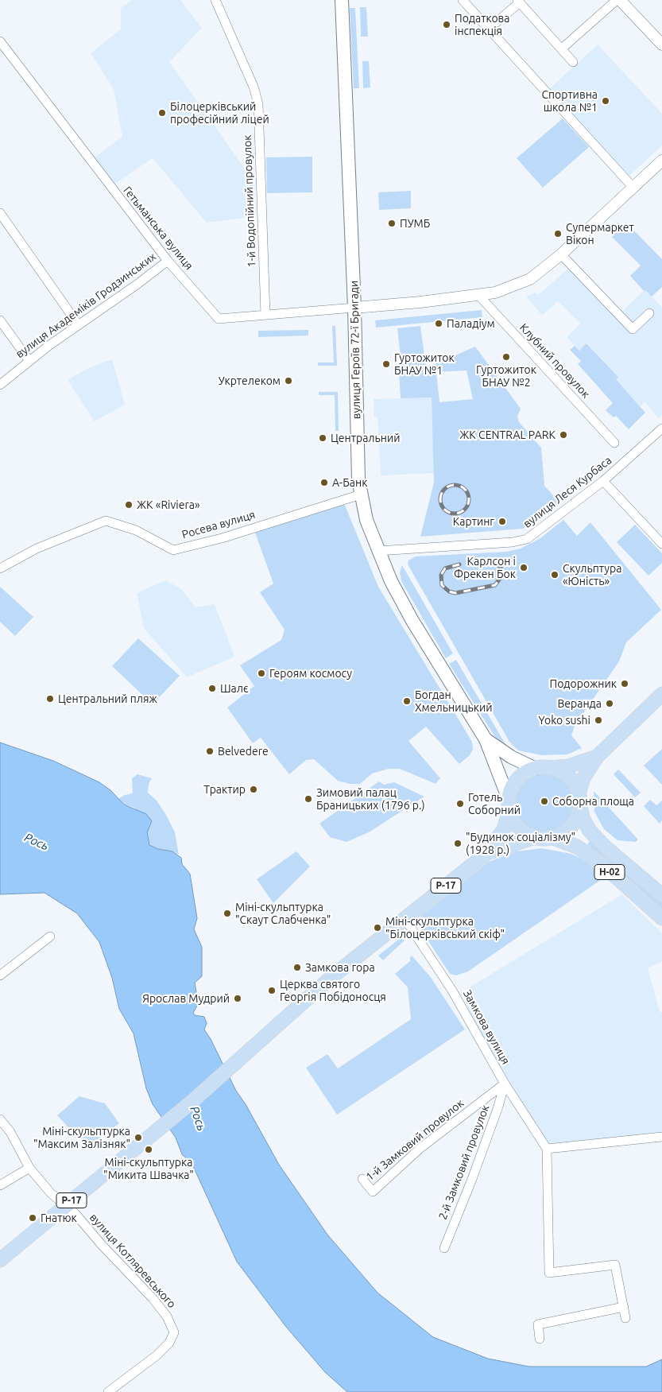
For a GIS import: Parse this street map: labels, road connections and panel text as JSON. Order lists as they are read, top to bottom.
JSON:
{
  "streets": {
    "main road": ["вулиця Героїв 72-ї Бригади", "Н-02", "Р-17"],
    "street": [
      "1-й Водопійний провулок",
      "Гетьманська вулиця",
      "вулиця Академіків Гродзинських",
      "Клубний провулок",
      "вулиця Леся Курбаса",
      "Росева вулиця",
      "Замкова вулиця",
      "1-й Замковий провулок",
      "2-й Замковий провулок",
      "вулиця Котляревського"
    ]
  },
  "crossings": [
    ["1-й Водопійний провулок", "Гетьманська вулиця"],
    ["Гетьманська вулиця", "вулиця Академіків Гродзинських"],
    ["Гетьманська вулиця", "вулиця Героїв 72-ї Бригади"],
    ["вулиця Героїв 72-ї Бригади", "вулиця Леся Курбаса"],
    ["вулиця Героїв 72-ї Бригади", "Росева вулиця"],
    ["вулиця Героїв 72-ї Бригади", "Н-02"],
    ["вулиця Героїв 72-ї Бригади", "Р-17"],
    ["Н-02", "Р-17"],
    ["Р-17", "Замкова вулиця"],
    ["Р-17", "вулиця Котляревського"],
    ["Замкова вулиця", "1-й Замковий провулок"],
    ["Замкова вулиця", "2-й Замковий провулок"],
    ["1-й Замковий провулок", "2-й Замковий провулок"]
  ],
  "water": ["Рось"],
  "places": [
    "Податкова інспекція",
    "Спортивна школа №1",
    "Білоцерківський професійний ліцей",
    "ПУМБ",
    "Супермаркет Вікон",
    "Паладіум",
    "Гуртожиток БНАУ №2",
    "Гуртожиток БНАУ №1",
    "Укртелеком",
    "ЖК CENTRAL PARK",
    "Центральний",
    "А-Банк",
    "ЖК «Riviera»",
    "Картинг",
    "Карлсон і Фрекен Бок",
    "Скульптура «Юність»",
    "Героям космосу",
    "Подорожник",
    "Шалє",
    "Центральний пляж",
    "Богдан Хмельницький",
    "Веранда",
    "Yoko sushi",
    "Belvedere",
    "Трактир",
    "Зимовий палац Браницьких (1796 р.)",
    "Соборна площа",
    "Готель Соборний",
    "\"Будинок соціалізму\" (1928 р.)",
    "Міні-скульптурка \"Скаут Слабченка\"",
    "Міні-скульптурка \"Білоцерківський скіф\"",
    "Замкова гора",
    "Церква святого Георгія Побідоносця",
    "Ярослав Мудрий",
    "Міні-скульптурка \"Максим Залізняк\"",
    "Міні-скульптурка \"Микита Швачка\"",
    "Гнатюк"
  ]
}
